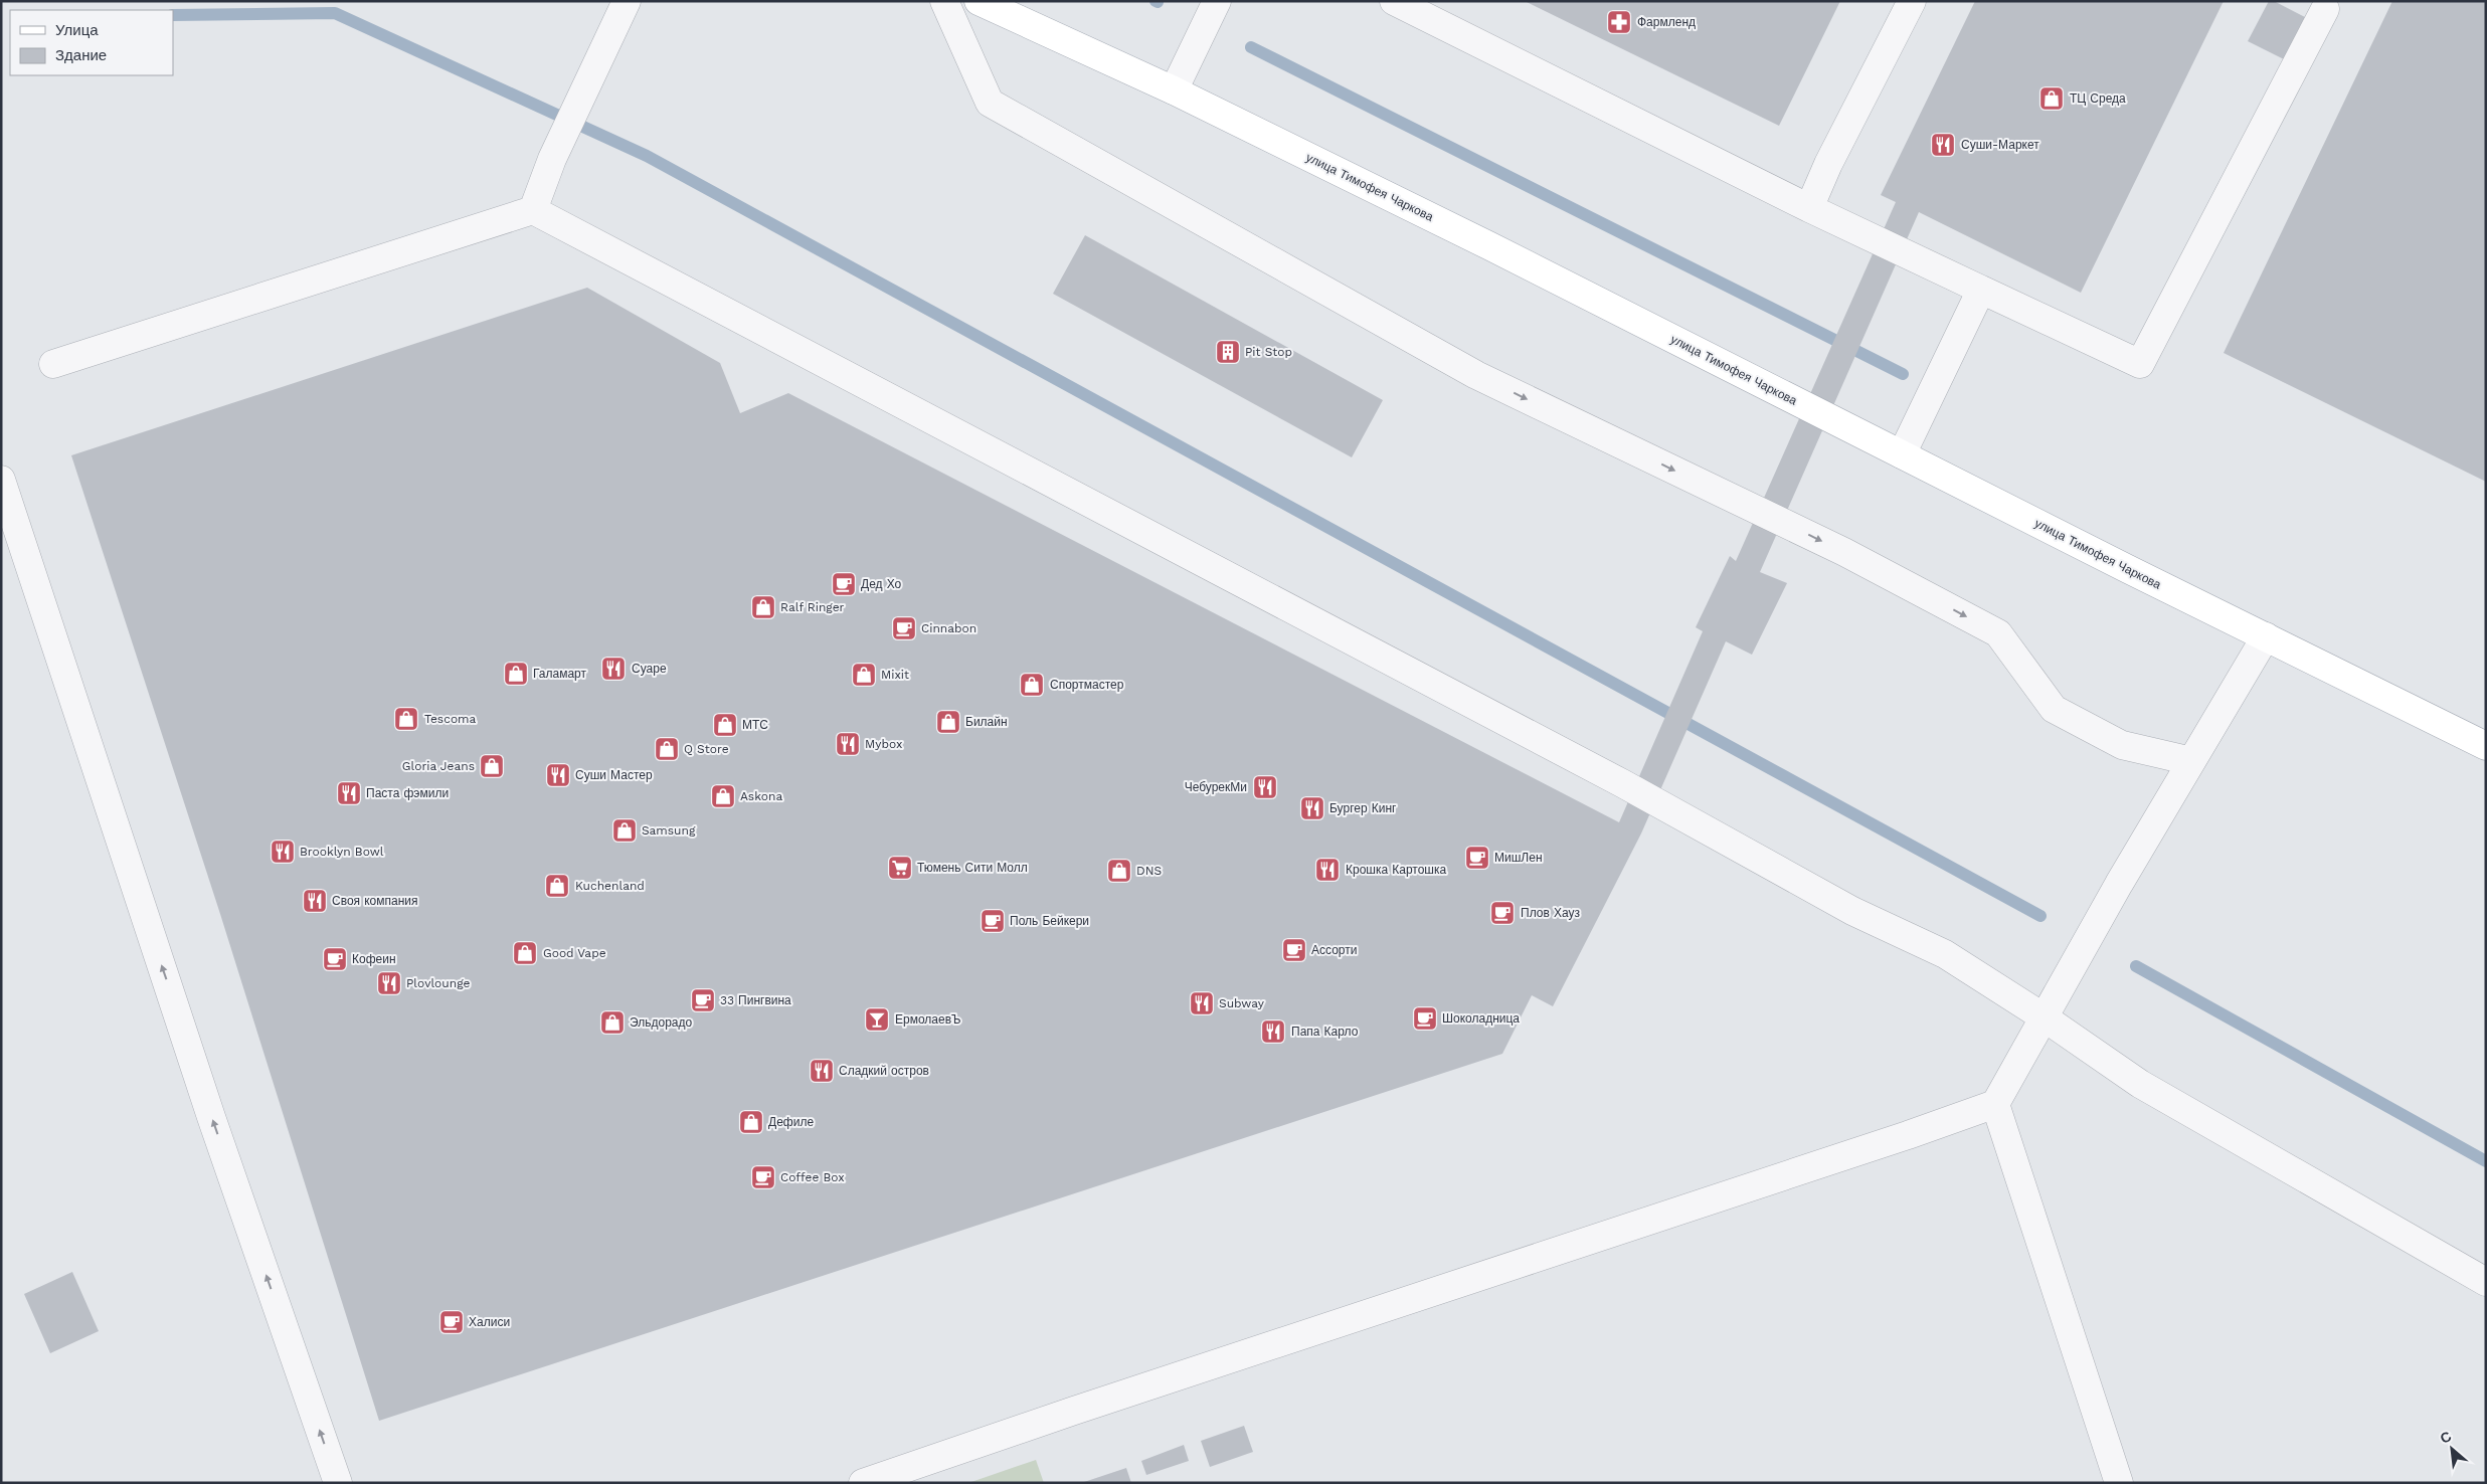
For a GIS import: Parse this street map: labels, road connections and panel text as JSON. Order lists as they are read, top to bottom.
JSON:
{
  "streets": {
    "main road": ["улица Тимофея Чаркова"]
  },
  "places": {
    "pharmacy": ["Фармленд"],
    "shop": [
      "ТЦ Среда",
      "Ralf Ringer",
      "Галамарт",
      "Mixit",
      "Спортмастер",
      "Tescoma",
      "Билайн",
      "МТС",
      "Q Store",
      "Gloria Jeans",
      "Askona",
      "Samsung",
      "DNS",
      "Kuchenland",
      "Good Vape",
      "Эльдорадо",
      "Дефиле"
    ],
    "restaurant": [
      "Суши-Маркет",
      "Суаре",
      "Mybox",
      "Суши Мастер",
      "ЧебурекМи",
      "Паста фэмили",
      "Бургер Кинг",
      "Brooklyn Bowl",
      "Крошка Картошка",
      "Своя компания",
      "Plovlounge",
      "Subway",
      "Папа Карло",
      "Сладкий остров"
    ],
    "building": ["Pit Stop"],
    "cafe": [
      "Дед Хо",
      "Cinnabon",
      "МишЛен",
      "Плов Хауз",
      "Поль Бейкери",
      "Ассорти",
      "Кофеин",
      "33 Пингвина",
      "Шоколадница",
      "Coffee Box",
      "Халиси"
    ],
    "supermarket": ["Тюмень Сити Молл"],
    "bar": ["ЕрмолаевЪ"]
  },
  "legend": ["Улица", "Здание"],
  "north": "top left"
}
